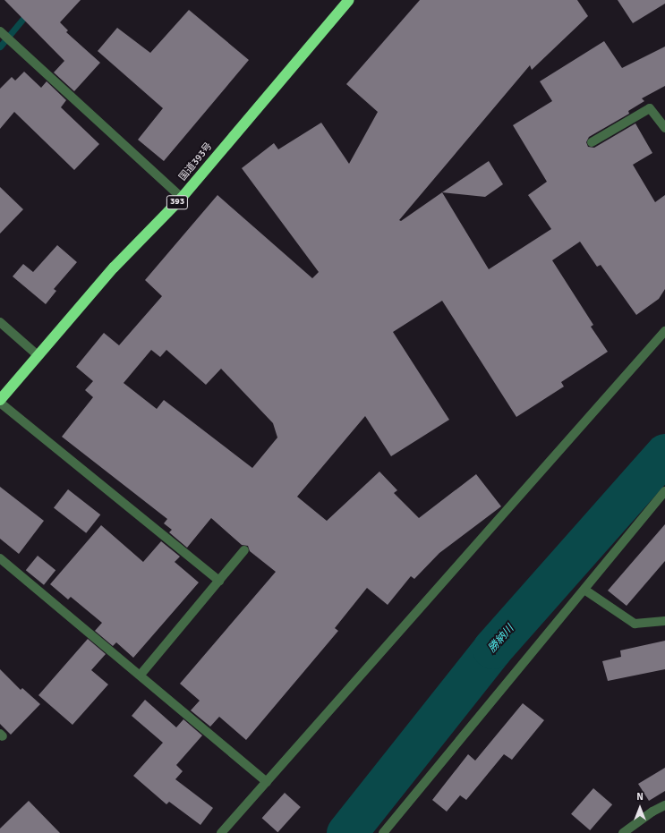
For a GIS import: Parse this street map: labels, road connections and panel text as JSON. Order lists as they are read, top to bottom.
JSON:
{
  "streets": {
    "highway": ["国道393号", "393"]
  },
  "water": ["勝納川"],
  "north": "top"
}
